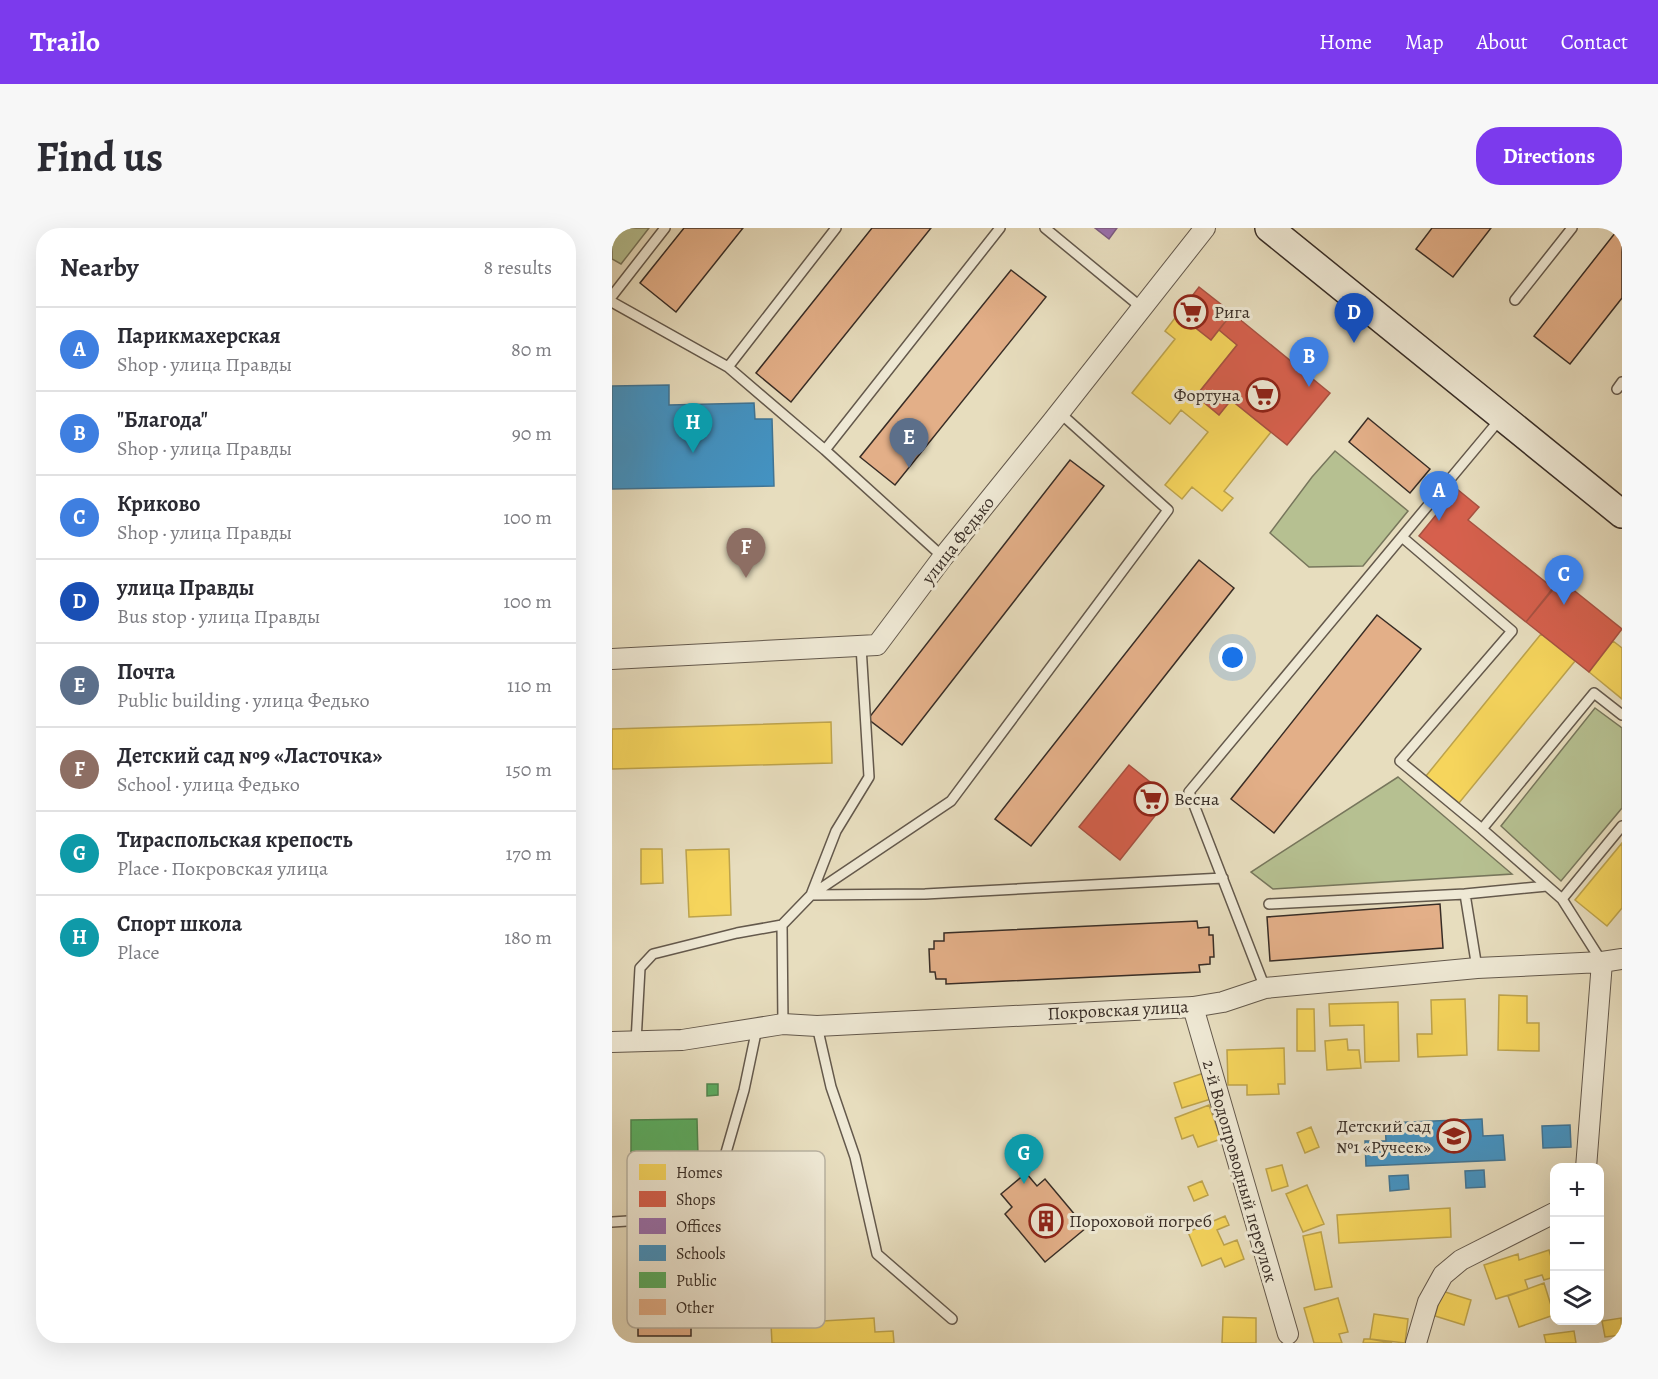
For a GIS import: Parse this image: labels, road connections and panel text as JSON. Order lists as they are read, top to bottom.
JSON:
{
  "streets": {
    "street": ["улица Федько", "Покровская улица", "2-й Водопроводный переулок"]
  },
  "crossings": [
    ["Покровская улица", "2-й Водопроводный переулок"]
  ],
  "places": {
    "supermarket": ["Рига", "Фортуна", "Весна"],
    "school or university": ["Детский сад №1 «Ручеек»"],
    "building": ["Пороховой погреб"]
  },
  "legend": [
    "Homes",
    "Shops",
    "Offices",
    "Schools",
    "Public",
    "Other"
  ],
  "page": {
    "header": "Trailo",
    "nav": [
      "Home",
      "Map",
      "About",
      "Contact"
    ],
    "buttons": "Directions",
    "title": "Find us",
    "heading": ["Nearby", "8 results"],
    "pins": [
      "D",
      "B",
      "H",
      "E",
      "A",
      "F",
      "C",
      "G"
    ],
    "list": [
      {
        "mark": "A",
        "name": "Парикмахерская",
        "note": "Shop · улица Правды",
        "value": "80 m"
      },
      {
        "mark": "B",
        "name": "\"Благода\"",
        "note": "Shop · улица Правды",
        "value": "90 m"
      },
      {
        "mark": "C",
        "name": "Криково",
        "note": "Shop · улица Правды",
        "value": "100 m"
      },
      {
        "mark": "D",
        "name": "улица Правды",
        "note": "Bus stop · улица Правды",
        "value": "100 m"
      },
      {
        "mark": "E",
        "name": "Почта",
        "note": "Public building · улица Федько",
        "value": "110 m"
      },
      {
        "mark": "F",
        "name": "Детский сад №9 «Ласточка»",
        "note": "School · улица Федько",
        "value": "150 m"
      },
      {
        "mark": "G",
        "name": "Тираспольская крепость",
        "note": "Place · Покровская улица",
        "value": "170 m"
      },
      {
        "mark": "H",
        "name": "Спорт школа",
        "note": "Place",
        "value": "180 m"
      }
    ],
    "map_buttons": ["+", "−"]
  }
}
